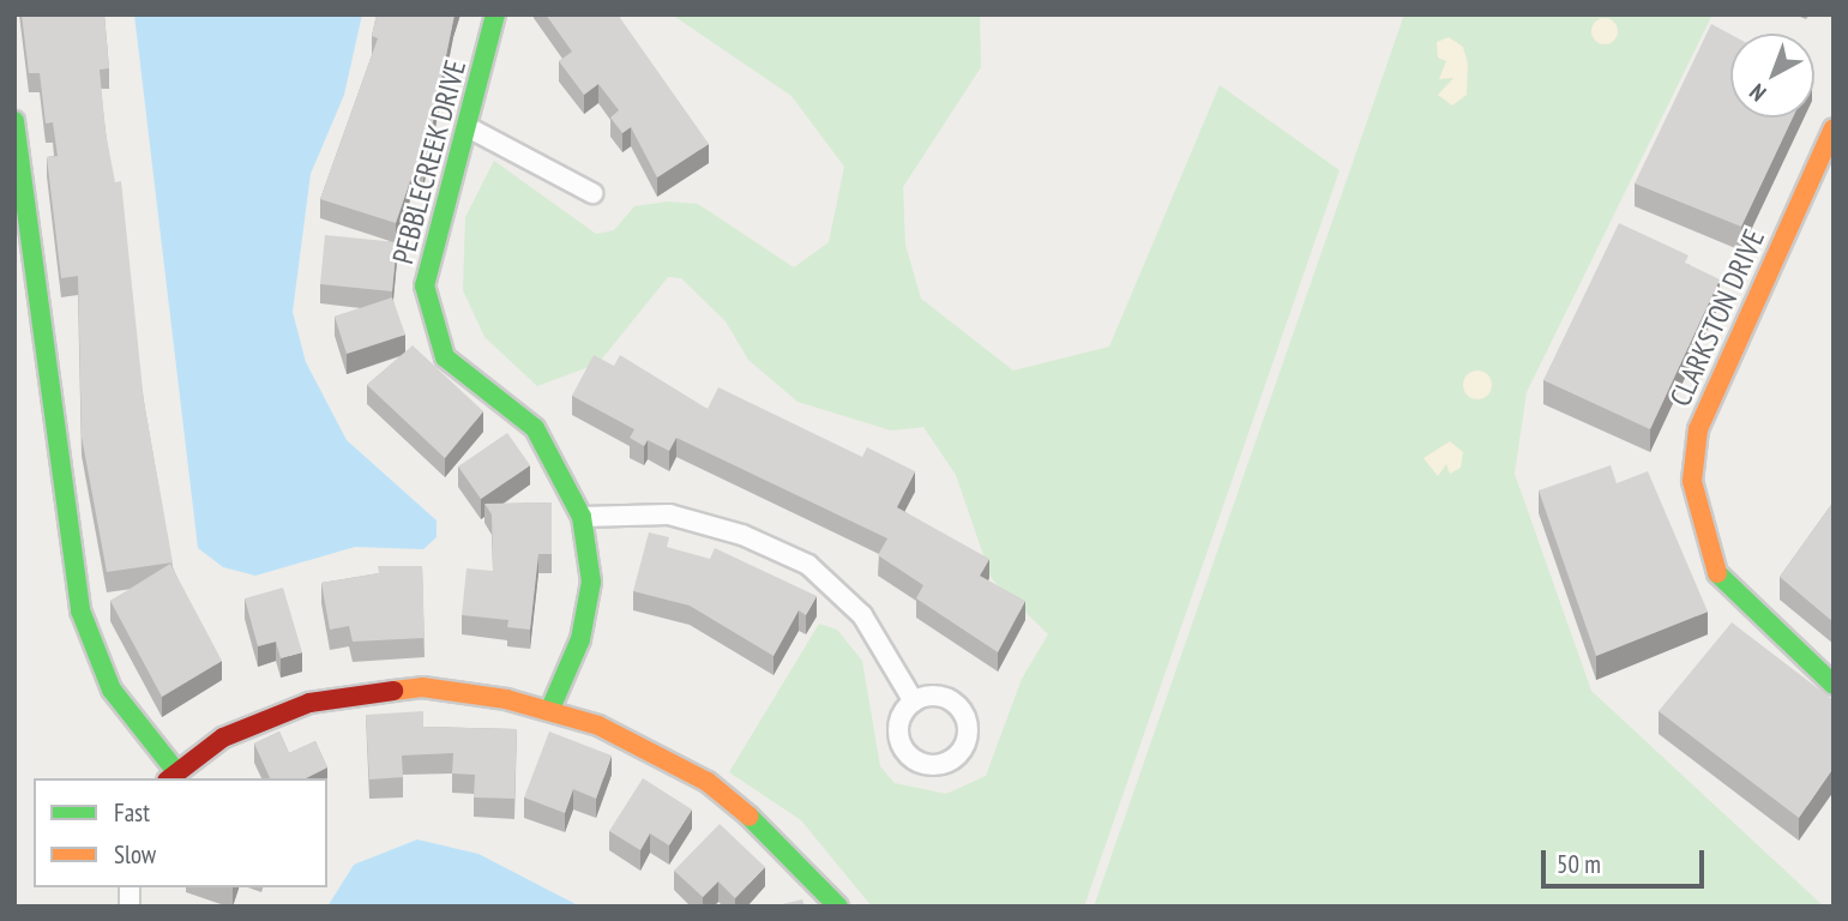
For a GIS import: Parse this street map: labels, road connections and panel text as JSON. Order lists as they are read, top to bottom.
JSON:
{
  "streets": {
    "street": ["PEBBLECREEK DRIVE", "CLARKSTON DRIVE"]
  },
  "legend": ["Fast", "Slow"],
  "scale_bar": "50 m",
  "north": "bottom left"
}
